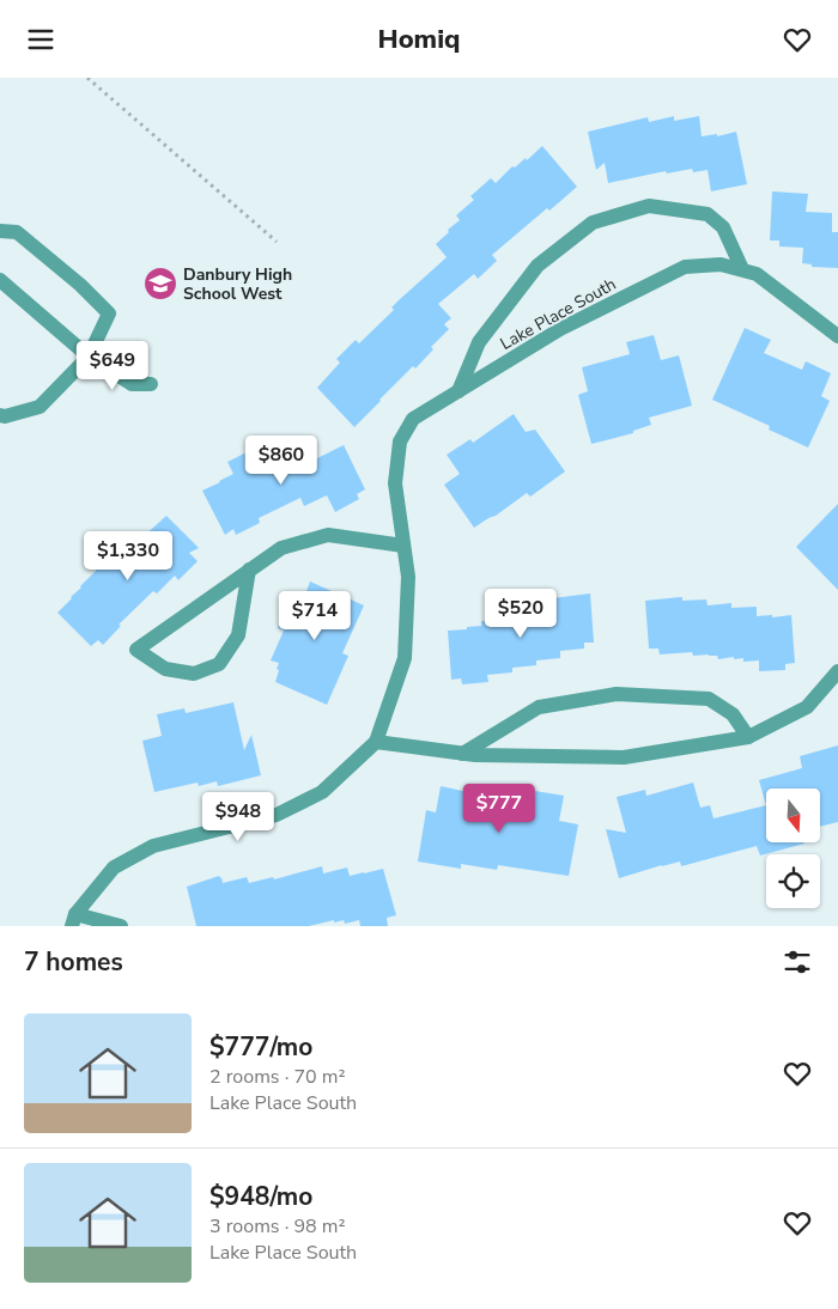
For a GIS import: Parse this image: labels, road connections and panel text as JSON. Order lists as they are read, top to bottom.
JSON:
{
  "streets": {
    "street": ["Lake Place South"]
  },
  "places": {
    "school or university": ["Danbury High School West"]
  },
  "north": "bottom",
  "page": {
    "header": "Homiq",
    "price": [
      "$649",
      "$860",
      "$1,330",
      "$520",
      "$714",
      "$777",
      "$948"
    ],
    "heading": "7 homes",
    "list": [
      {
        "name": "$777/mo",
        "note": "2 rooms · 70 m² · Lake Place South"
      },
      {
        "name": "$948/mo",
        "note": "3 rooms · 98 m² · Lake Place South"
      }
    ]
  }
}
